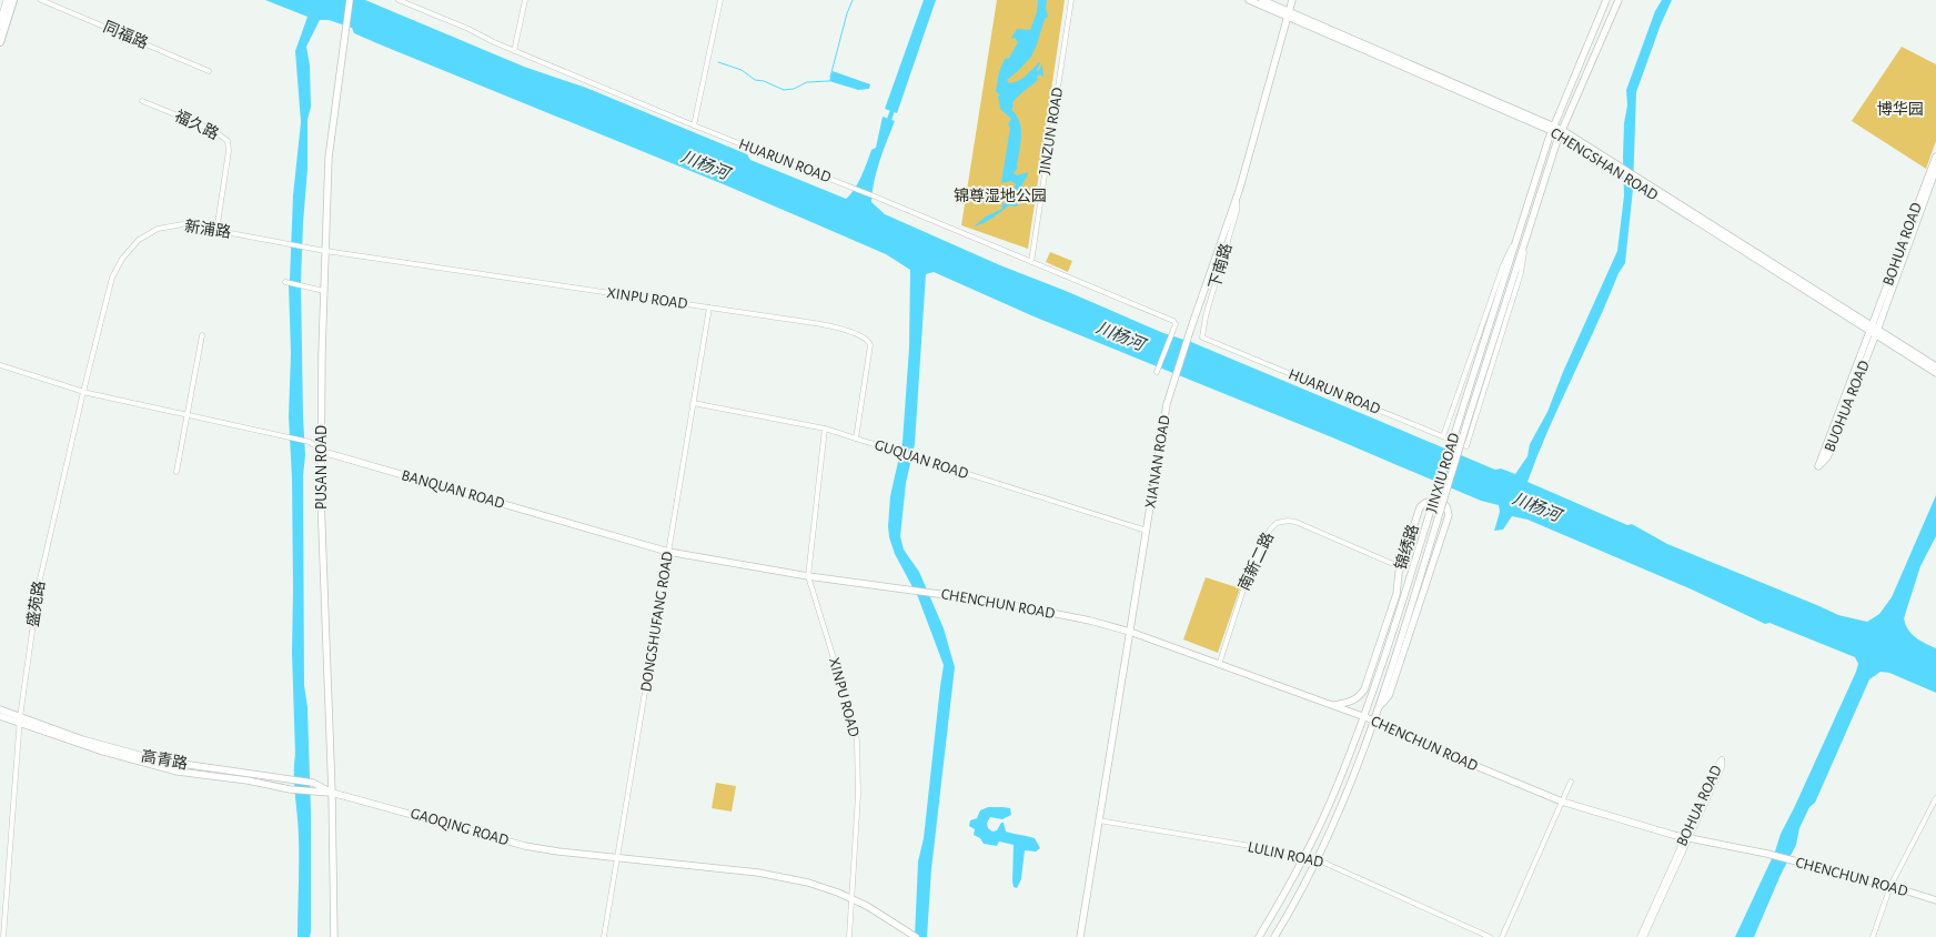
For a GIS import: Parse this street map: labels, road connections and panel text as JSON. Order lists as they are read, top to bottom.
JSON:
{
  "streets": {
    "main road": [
      "CHENGSHAN ROAD",
      "BOHUA ROAD",
      "BUOHUA ROAD",
      "XIA'NAN ROAD",
      "PUSAN ROAD",
      "JINXIU ROAD",
      "BANQUAN ROAD",
      "锦绣路",
      "CHENCHUN ROAD",
      "高青路",
      "GAOQING ROAD"
    ],
    "street": [
      "同福路",
      "福久路",
      "JINZUN ROAD",
      "HUARUN ROAD",
      "新浦路",
      "下南路",
      "XINPU ROAD",
      "GUQUAN ROAD",
      "南新二路",
      "盛苑路",
      "DONGSHUFANG ROAD",
      "LULIN ROAD"
    ]
  },
  "crossings": [
    ["福久路", "新浦路"],
    ["JINZUN ROAD", "HUARUN ROAD"],
    ["HUARUN ROAD", "下南路"],
    ["HUARUN ROAD", "JINXIU ROAD"],
    ["CHENGSHAN ROAD", "BOHUA ROAD"],
    ["CHENGSHAN ROAD", "BUOHUA ROAD"],
    ["CHENGSHAN ROAD", "XIA'NAN ROAD"],
    ["CHENGSHAN ROAD", "JINXIU ROAD"],
    ["新浦路", "XINPU ROAD"],
    ["新浦路", "PUSAN ROAD"],
    ["新浦路", "盛苑路"],
    ["BOHUA ROAD", "BUOHUA ROAD"],
    ["BOHUA ROAD", "CHENCHUN ROAD"],
    ["下南路", "XIA'NAN ROAD"],
    ["XINPU ROAD", "GUQUAN ROAD"],
    ["XINPU ROAD", "PUSAN ROAD"],
    ["XINPU ROAD", "BANQUAN ROAD"],
    ["XINPU ROAD", "DONGSHUFANG ROAD"],
    ["XINPU ROAD", "GAOQING ROAD"],
    ["GUQUAN ROAD", "XIA'NAN ROAD"],
    ["GUQUAN ROAD", "DONGSHUFANG ROAD"],
    ["XIA'NAN ROAD", "CHENCHUN ROAD"],
    ["XIA'NAN ROAD", "LULIN ROAD"],
    ["PUSAN ROAD", "BANQUAN ROAD"],
    ["PUSAN ROAD", "高青路"],
    ["PUSAN ROAD", "GAOQING ROAD"],
    ["JINXIU ROAD", "锦绣路"],
    ["JINXIU ROAD", "CHENCHUN ROAD"],
    ["JINXIU ROAD", "LULIN ROAD"],
    ["BANQUAN ROAD", "盛苑路"],
    ["BANQUAN ROAD", "CHENCHUN ROAD"],
    ["BANQUAN ROAD", "DONGSHUFANG ROAD"],
    ["锦绣路", "南新二路"],
    ["锦绣路", "CHENCHUN ROAD"],
    ["南新二路", "CHENCHUN ROAD"],
    ["盛苑路", "高青路"],
    ["盛苑路", "GAOQING ROAD"],
    ["DONGSHUFANG ROAD", "GAOQING ROAD"],
    ["高青路", "GAOQING ROAD"]
  ],
  "water": ["川杨河"],
  "parks": ["博华园", "锦尊湿地公园"]
}
